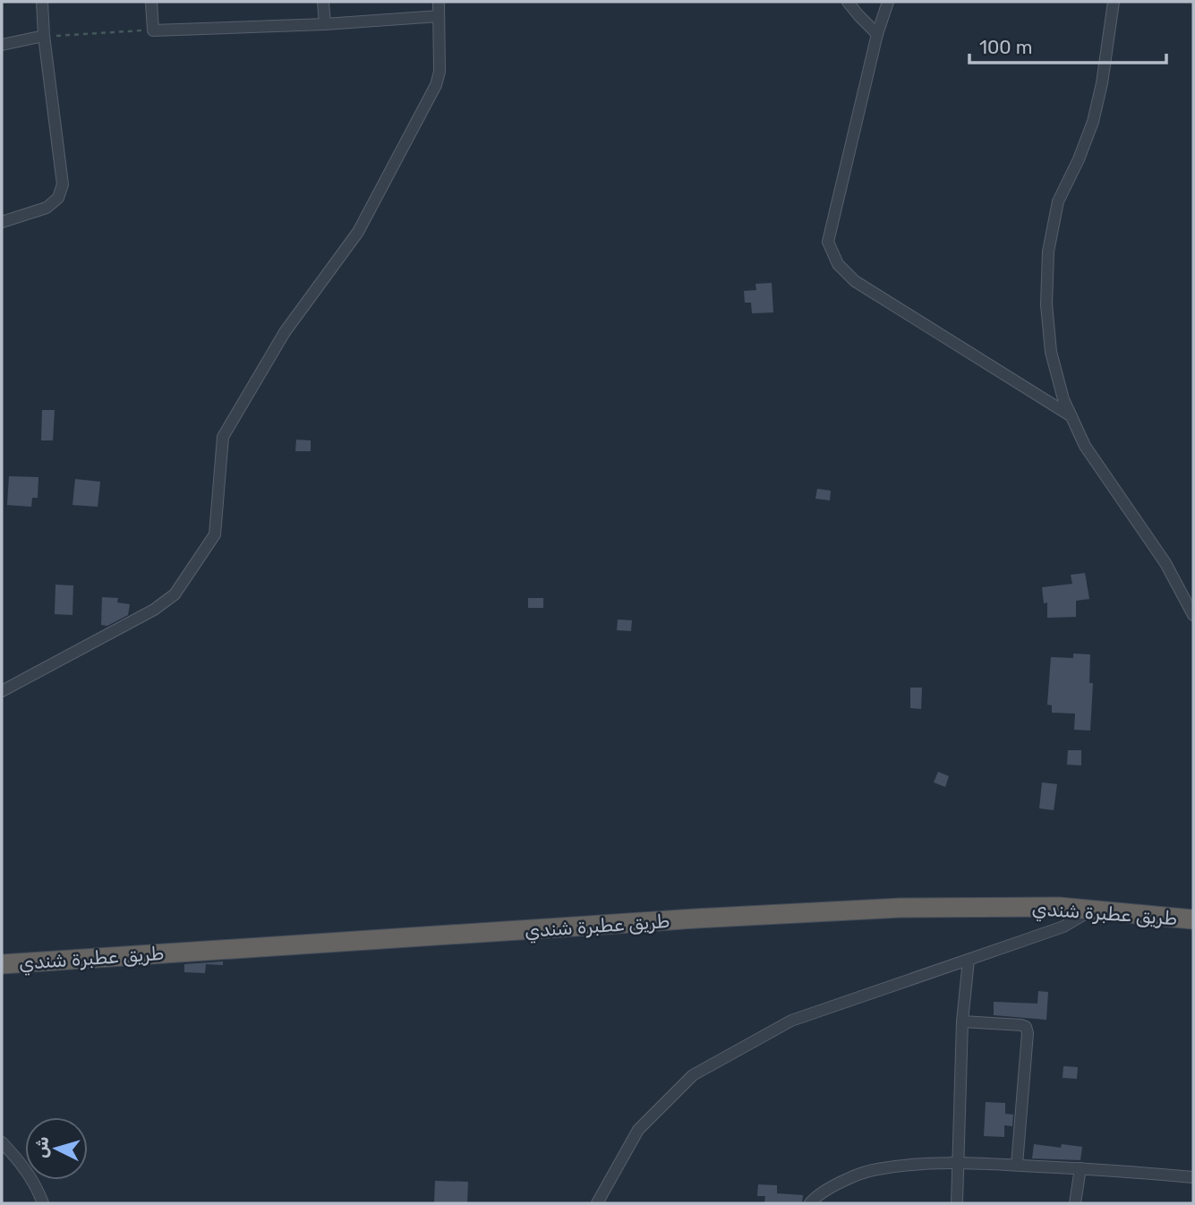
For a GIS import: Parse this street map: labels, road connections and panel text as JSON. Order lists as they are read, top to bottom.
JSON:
{
  "streets": {
    "highway": ["طريق عطبرة شندي"]
  },
  "scale_bar": "100 m",
  "north": "left"
}
